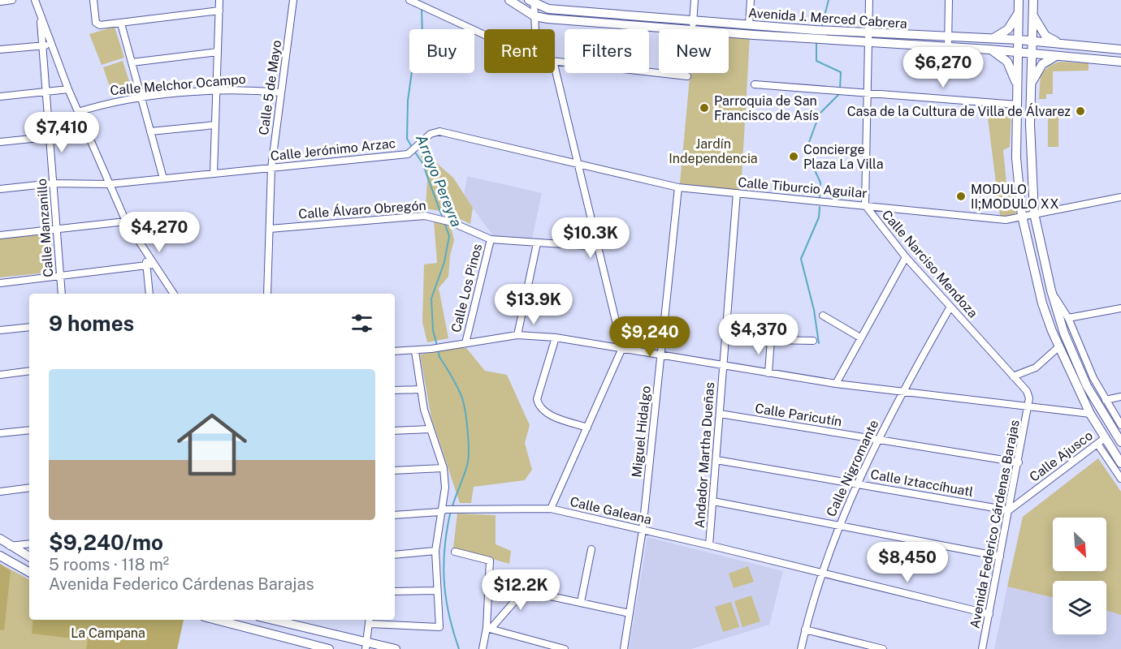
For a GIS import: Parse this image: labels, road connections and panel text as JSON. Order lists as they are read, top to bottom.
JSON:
{
  "streets": {
    "main road": ["Avenida J. Merced Cabrera"],
    "street": [
      "Calle Melchor Ocampo",
      "Calle 5 de Mayo",
      "Calle Jerónimo Arzac",
      "Calle Tiburcio Aguilar",
      "Calle Álvaro Obregón",
      "Calle Manzanillo",
      "Calle Narciso Mendoza",
      "Calle Los Pinos",
      "Calle Paricutín",
      "Miguel Hidalgo",
      "Andador Martha Dueñas",
      "Calle Ajusco",
      "Calle Nigromante",
      "Calle Iztaccíhuatl",
      "Calle Galeana",
      "Avenida Federico Cárdenas Barajas"
    ]
  },
  "crossings": [
    ["Avenida J. Merced Cabrera", "Calle Narciso Mendoza"],
    ["Calle Melchor Ocampo", "Calle 5 de Mayo"],
    ["Calle 5 de Mayo", "Calle Jerónimo Arzac"],
    ["Calle 5 de Mayo", "Calle Álvaro Obregón"],
    ["Calle Jerónimo Arzac", "Calle Tiburcio Aguilar"],
    ["Calle Jerónimo Arzac", "Calle Manzanillo"],
    ["Calle Jerónimo Arzac", "Miguel Hidalgo"],
    ["Calle Tiburcio Aguilar", "Calle Narciso Mendoza"],
    ["Calle Tiburcio Aguilar", "Miguel Hidalgo"],
    ["Calle Tiburcio Aguilar", "Andador Martha Dueñas"],
    ["Calle Álvaro Obregón", "Calle Los Pinos"],
    ["Calle Narciso Mendoza", "Calle Nigromante"],
    ["Calle Narciso Mendoza", "Avenida Federico Cárdenas Barajas"],
    ["Calle Los Pinos", "Avenida Federico Cárdenas Barajas"],
    ["Calle Paricutín", "Andador Martha Dueñas"],
    ["Calle Paricutín", "Calle Nigromante"],
    ["Calle Paricutín", "Avenida Federico Cárdenas Barajas"],
    ["Miguel Hidalgo", "Calle Galeana"],
    ["Miguel Hidalgo", "Avenida Federico Cárdenas Barajas"],
    ["Andador Martha Dueñas", "Calle Iztaccíhuatl"],
    ["Andador Martha Dueñas", "Calle Galeana"],
    ["Andador Martha Dueñas", "Avenida Federico Cárdenas Barajas"],
    ["Calle Ajusco", "Calle Iztaccíhuatl"],
    ["Calle Ajusco", "Avenida Federico Cárdenas Barajas"],
    ["Calle Nigromante", "Calle Iztaccíhuatl"],
    ["Calle Nigromante", "Calle Galeana"],
    ["Calle Nigromante", "Avenida Federico Cárdenas Barajas"],
    ["Calle Iztaccíhuatl", "Avenida Federico Cárdenas Barajas"],
    ["Calle Galeana", "Avenida Federico Cárdenas Barajas"]
  ],
  "water": ["Arroyo Pereyra"],
  "parks": ["Jardín Independencia", "La Campana"],
  "places": [
    "Parroquia de San Francisco de Asís",
    "Casa de la Cultura de Villa de Álvarez",
    "Concierge Plaza La Villa",
    "MODULO II;MODULO XX"
  ],
  "north": "bottom right",
  "page": {
    "chip": [
      "Buy",
      "Rent",
      "Filters",
      "New"
    ],
    "price": [
      "$6,270",
      "$7,410",
      "$4,270",
      "$10.3K",
      "$13.9K",
      "$4,370",
      "$9,240",
      "$8,450",
      "$12.2K"
    ],
    "heading": "9 homes",
    "list": [
      {
        "name": "$9,240/mo",
        "note": "5 rooms · 118 m² · Avenida Federico Cárdenas Barajas"
      }
    ]
  }
}
